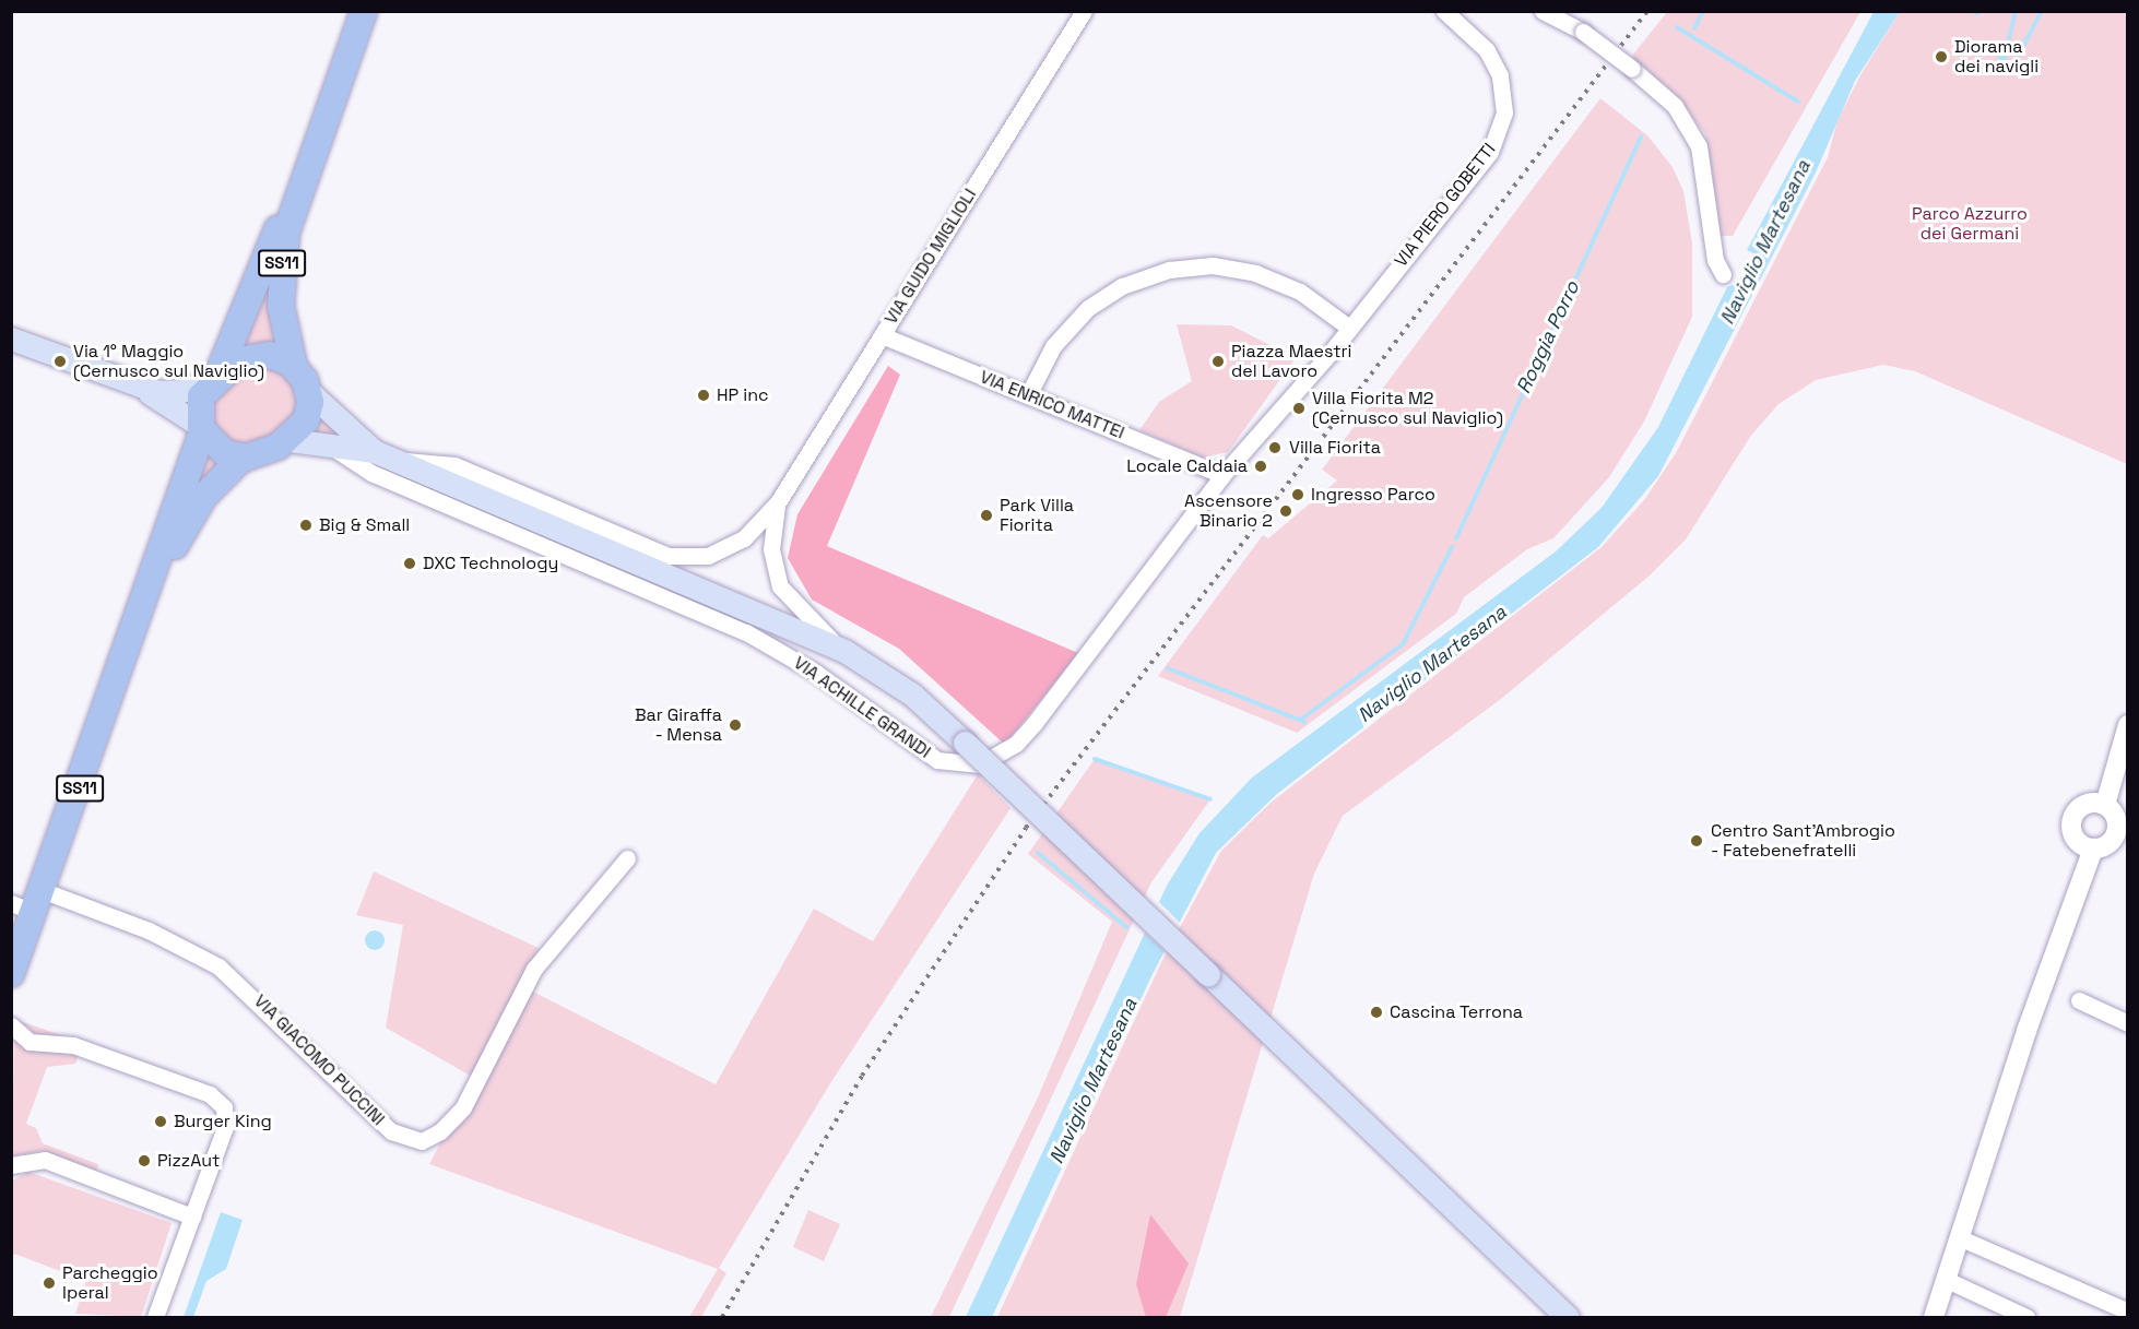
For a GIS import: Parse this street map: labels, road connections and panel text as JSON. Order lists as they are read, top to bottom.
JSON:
{
  "streets": {
    "main road": ["SS11"],
    "street": [
      "VIA PIERO GOBETTI",
      "VIA GUIDO MIGLIOLI",
      "VIA ENRICO MATTEI",
      "VIA ACHILLE GRANDI",
      "VIA GIACOMO PUCCINI"
    ]
  },
  "crossings": [
    ["VIA PIERO GOBETTI", "VIA ENRICO MATTEI"],
    ["VIA PIERO GOBETTI", "VIA ACHILLE GRANDI"],
    ["VIA GUIDO MIGLIOLI", "VIA ENRICO MATTEI"],
    ["SS11", "VIA GIACOMO PUCCINI"],
    ["VIA ENRICO MATTEI", "VIA ACHILLE GRANDI"]
  ],
  "water": ["Naviglio Martesana", "Roggia Porro"],
  "parks": ["Parco Azzurro dei Germani"],
  "places": [
    "Diorama dei navigli",
    "Via 1° Maggio (Cernusco sul Naviglio)",
    "Piazza Maestri del Lavoro",
    "HP inc",
    "Villa Fiorita M2 (Cernusco sul Naviglio)",
    "Villa Fiorita",
    "Locale Caldaia",
    "Ingresso Parco",
    "Ascensore Binario 2",
    "Park Villa Fiorita",
    "Big & Small",
    "DXC Technology",
    "Bar Giraffa - Mensa",
    "Centro Sant'Ambrogio - Fatebenefratelli",
    "Cascina Terrona",
    "Burger King",
    "PizzAut",
    "Parcheggio Iperal"
  ]
}
